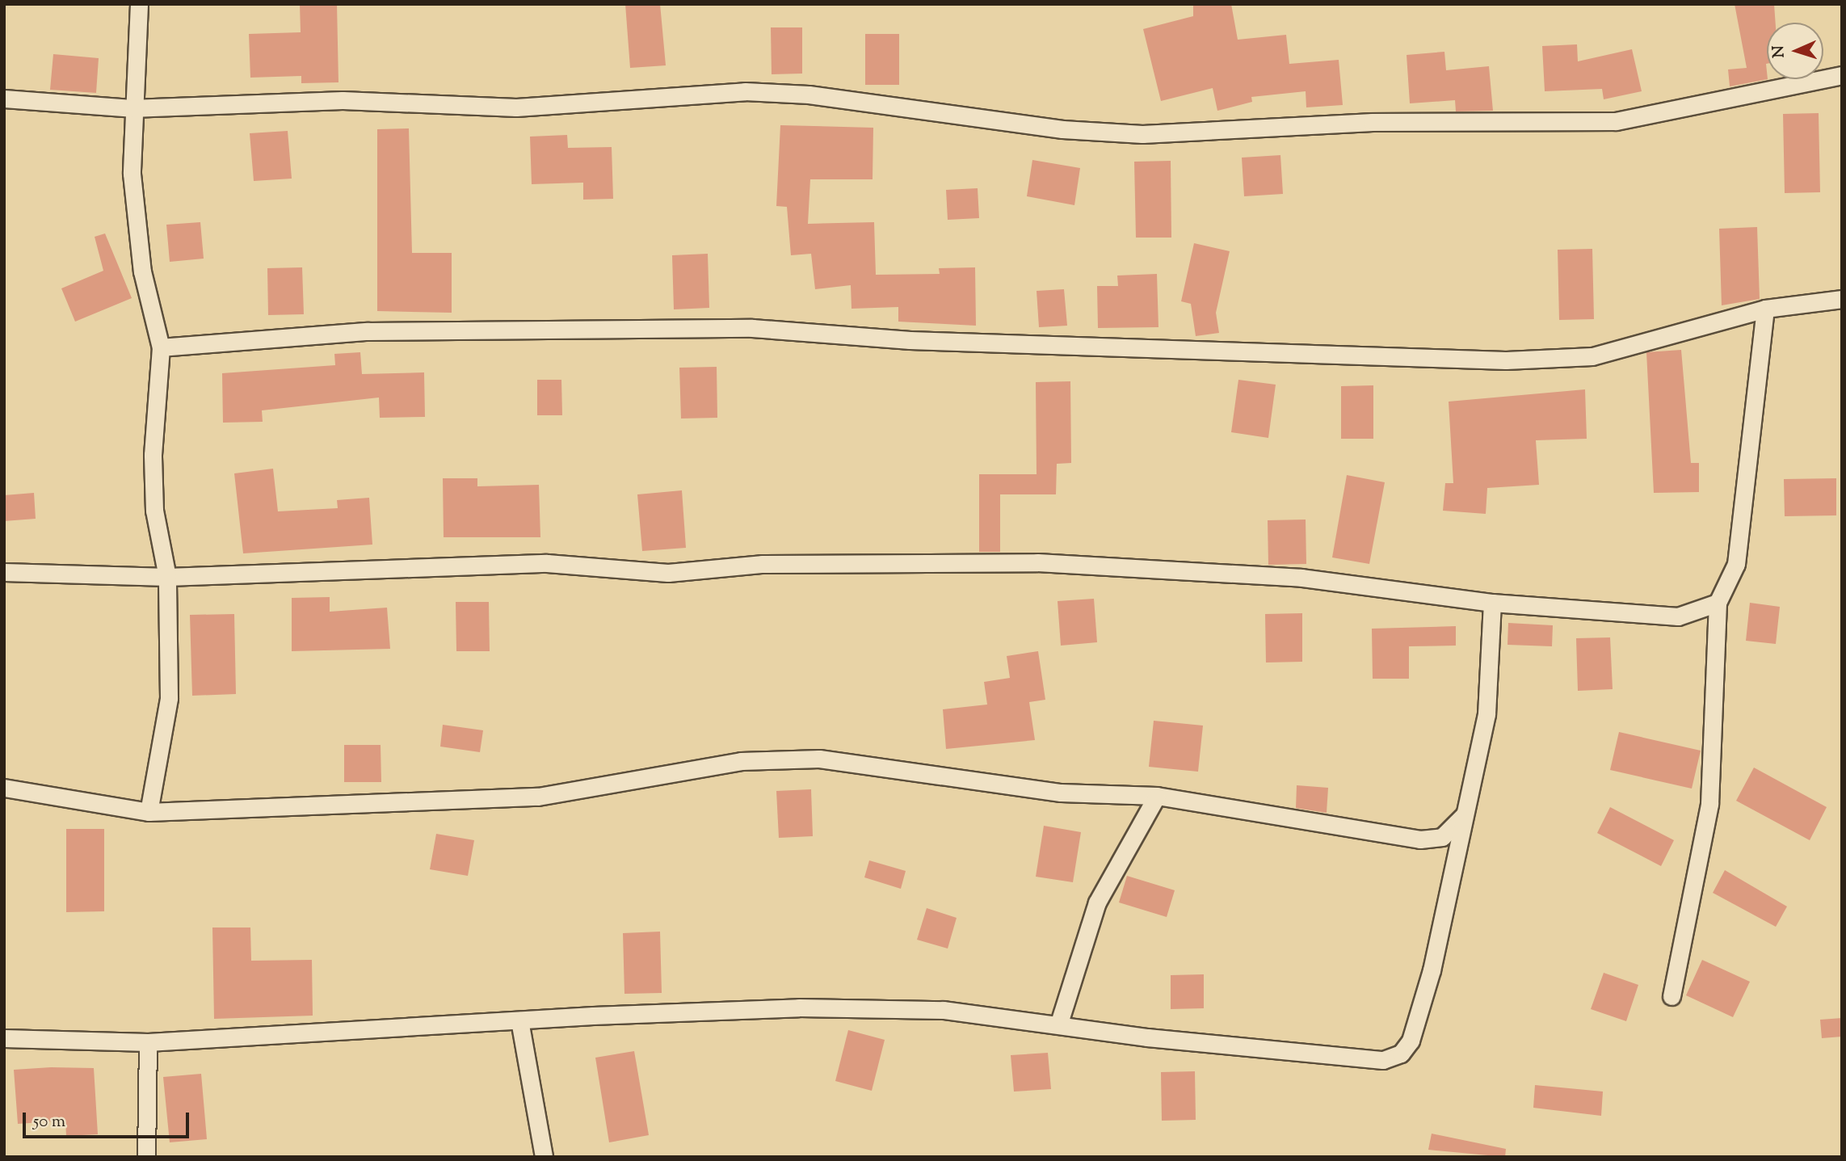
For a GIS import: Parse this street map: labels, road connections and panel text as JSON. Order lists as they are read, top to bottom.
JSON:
{
  "scale_bar": "50 m",
  "north": "left"
}
